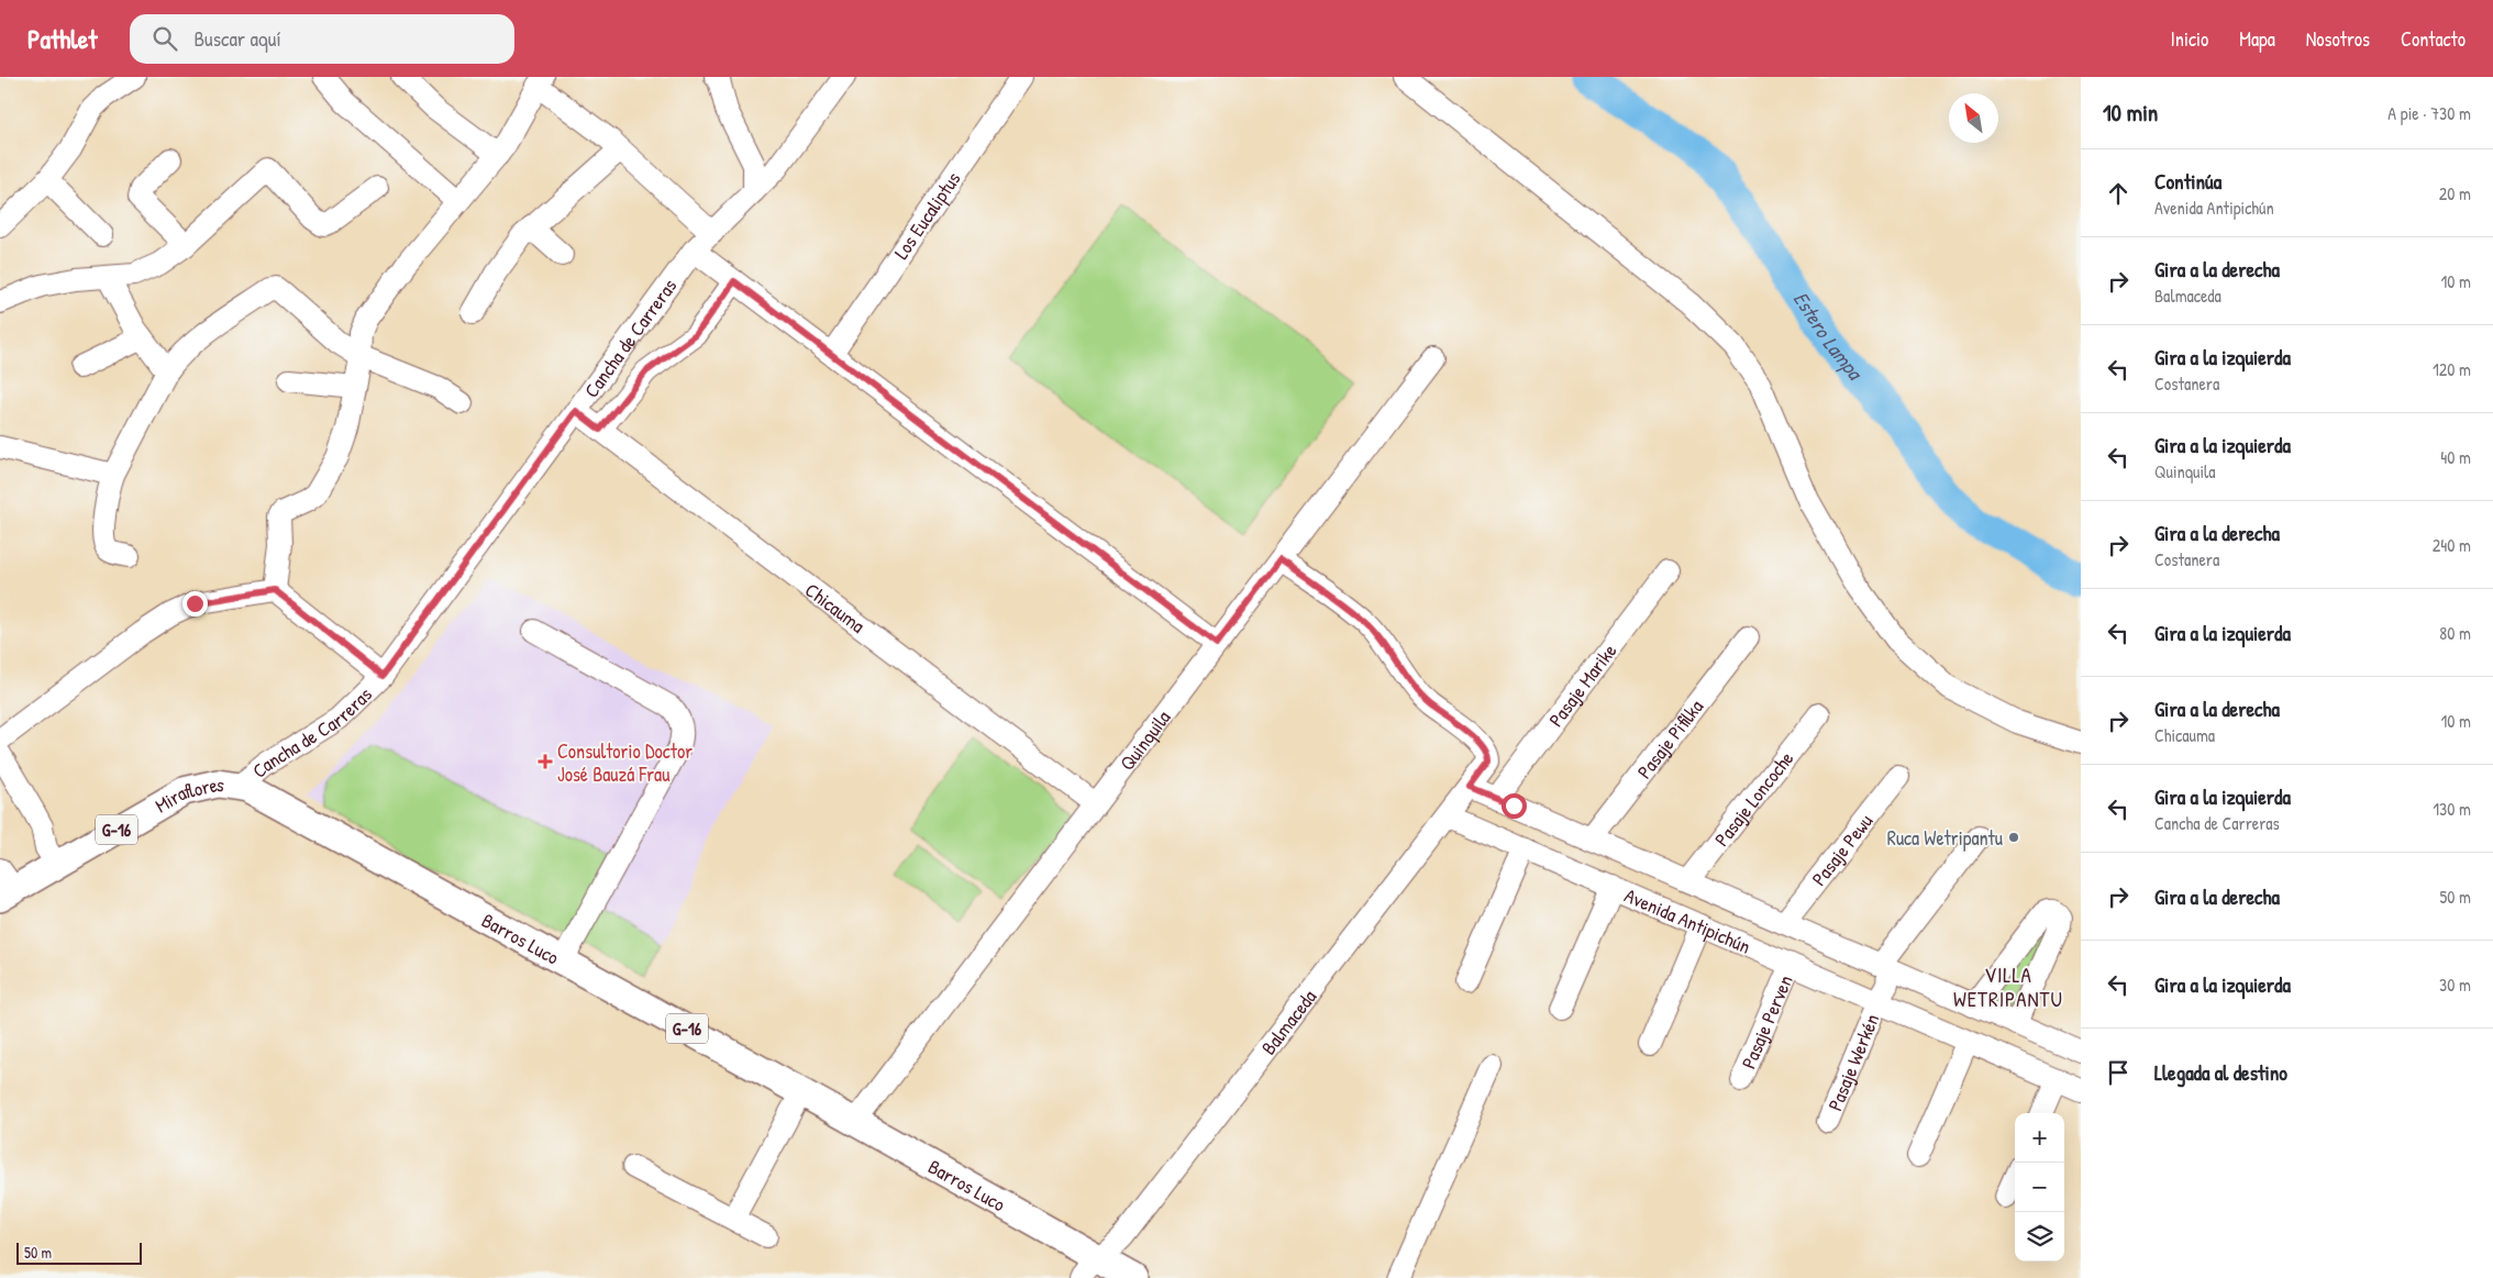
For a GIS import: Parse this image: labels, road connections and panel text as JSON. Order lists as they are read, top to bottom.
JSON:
{
  "streets": {
    "main road": ["Miraflores", "G-16", "Barros Luco"],
    "street": [
      "Los Eucaliptus",
      "Cancha de Carreras",
      "Chicauma",
      "Pasaje Marike",
      "Pasaje Pifilka",
      "Quinquila",
      "Pasaje Loncoche",
      "Pasaje Pewu",
      "Avenida Antipichún",
      "Balmaceda",
      "Pasaje Perven",
      "Pasaje Werkén"
    ]
  },
  "crossings": [
    ["Cancha de Carreras", "Chicauma"],
    ["Cancha de Carreras", "Miraflores"],
    ["Cancha de Carreras", "Barros Luco"],
    ["Chicauma", "Quinquila"],
    ["Pasaje Marike", "Avenida Antipichún"],
    ["Pasaje Pifilka", "Avenida Antipichún"],
    ["Quinquila", "Barros Luco"],
    ["Quinquila", "Balmaceda"],
    ["Miraflores", "Barros Luco"],
    ["Pasaje Loncoche", "Avenida Antipichún"],
    ["Pasaje Pewu", "Avenida Antipichún"],
    ["Avenida Antipichún", "Balmaceda"],
    ["Avenida Antipichún", "Pasaje Perven"],
    ["Avenida Antipichún", "Pasaje Werkén"],
    ["Barros Luco", "Balmaceda"]
  ],
  "districts": ["VILLA WETRIPANTU"],
  "water": ["Estero Lampa"],
  "places": {
    "health": ["Consultorio Doctor José Bauzá Frau"],
    "other": ["Ruca Wetripantu"]
  },
  "scale_bar": "50 m",
  "north": "top left",
  "page": {
    "header": "Pathlet",
    "search": "Buscar aquí",
    "nav": [
      "Inicio",
      "Mapa",
      "Nosotros",
      "Contacto"
    ],
    "heading": ["10 min", "A pie · 730 m"],
    "list": [
      ["Continúa", "Avenida Antipichún", "20 m"],
      ["Gira a la derecha", "Balmaceda", "10 m"],
      ["Gira a la izquierda", "Costanera", "120 m"],
      ["Gira a la izquierda", "Quinquila", "40 m"],
      ["Gira a la derecha", "Costanera", "240 m"],
      ["Gira a la izquierda", "80 m"],
      ["Gira a la derecha", "Chicauma", "10 m"],
      ["Gira a la izquierda", "Cancha de Carreras", "130 m"],
      ["Gira a la derecha", "50 m"],
      ["Gira a la izquierda", "30 m"],
      "Llegada al destino"
    ],
    "map_buttons": ["+", "−"],
    "scale": "50 m"
  }
}
